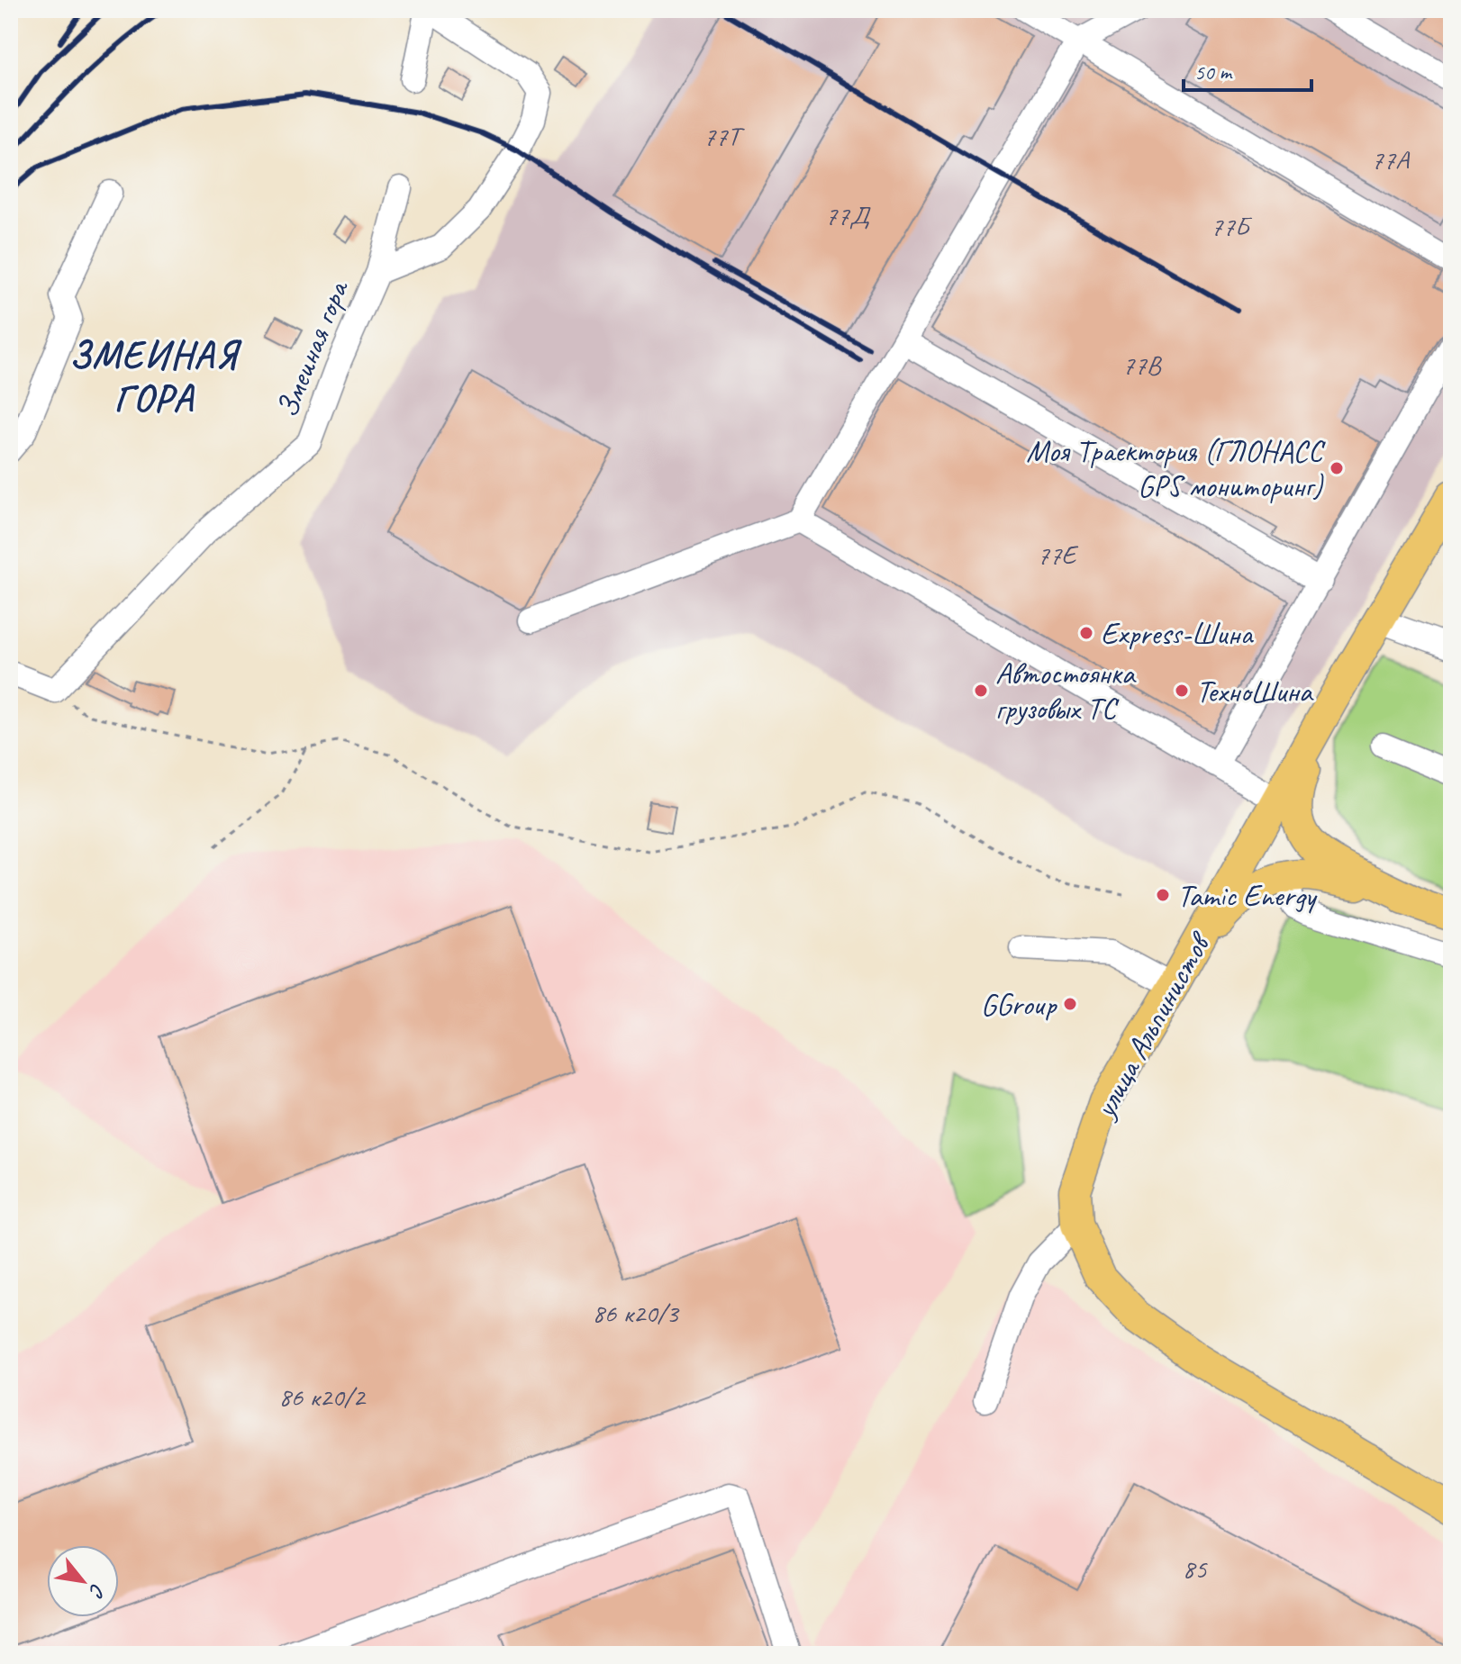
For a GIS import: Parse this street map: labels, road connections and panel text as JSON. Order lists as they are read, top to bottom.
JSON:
{
  "streets": {
    "main road": ["улица Альпинистов"],
    "street": ["Змеиная гора"]
  },
  "districts": ["ЗМЕИНАЯ ГОРА"],
  "places": [
    "Моя Траектория (ГЛОНАСС GPS мониторинг)",
    "Express-Шина",
    "Автостоянка грузовых ТС",
    "ТехноШина",
    "Tamic Energy",
    "GGroup"
  ],
  "house_numbers": [
    "77Т",
    "77А",
    "77Д",
    "77Б",
    "77В",
    "77Е",
    "86 к20/3",
    "86 к20/2",
    "85"
  ],
  "scale_bar": "50 m",
  "north": "bottom right"
}
